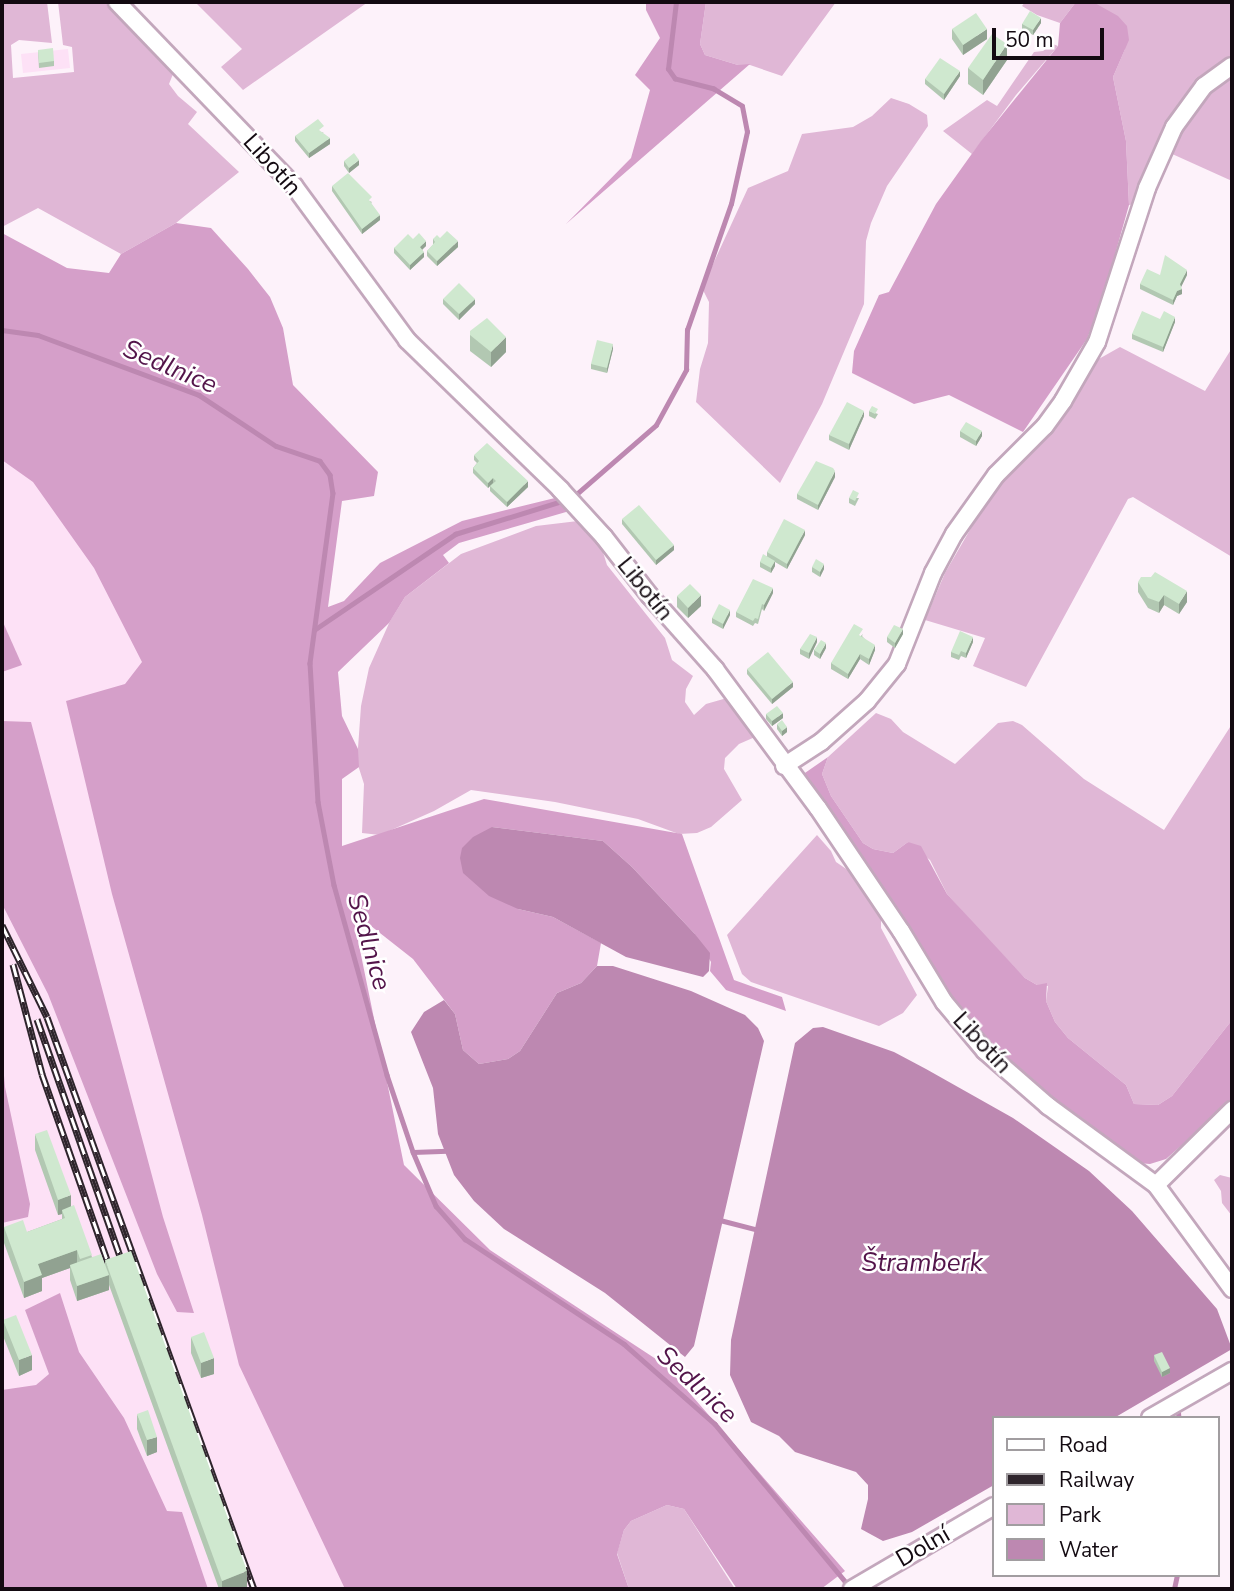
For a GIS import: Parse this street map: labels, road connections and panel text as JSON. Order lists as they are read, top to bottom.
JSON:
{
  "streets": {
    "street": ["Libotín", "Dolní"]
  },
  "water": ["Sedlnice", "Štramberk"],
  "legend": [
    "Road",
    "Railway",
    "Park",
    "Water"
  ],
  "scale_bar": "50 m"
}
